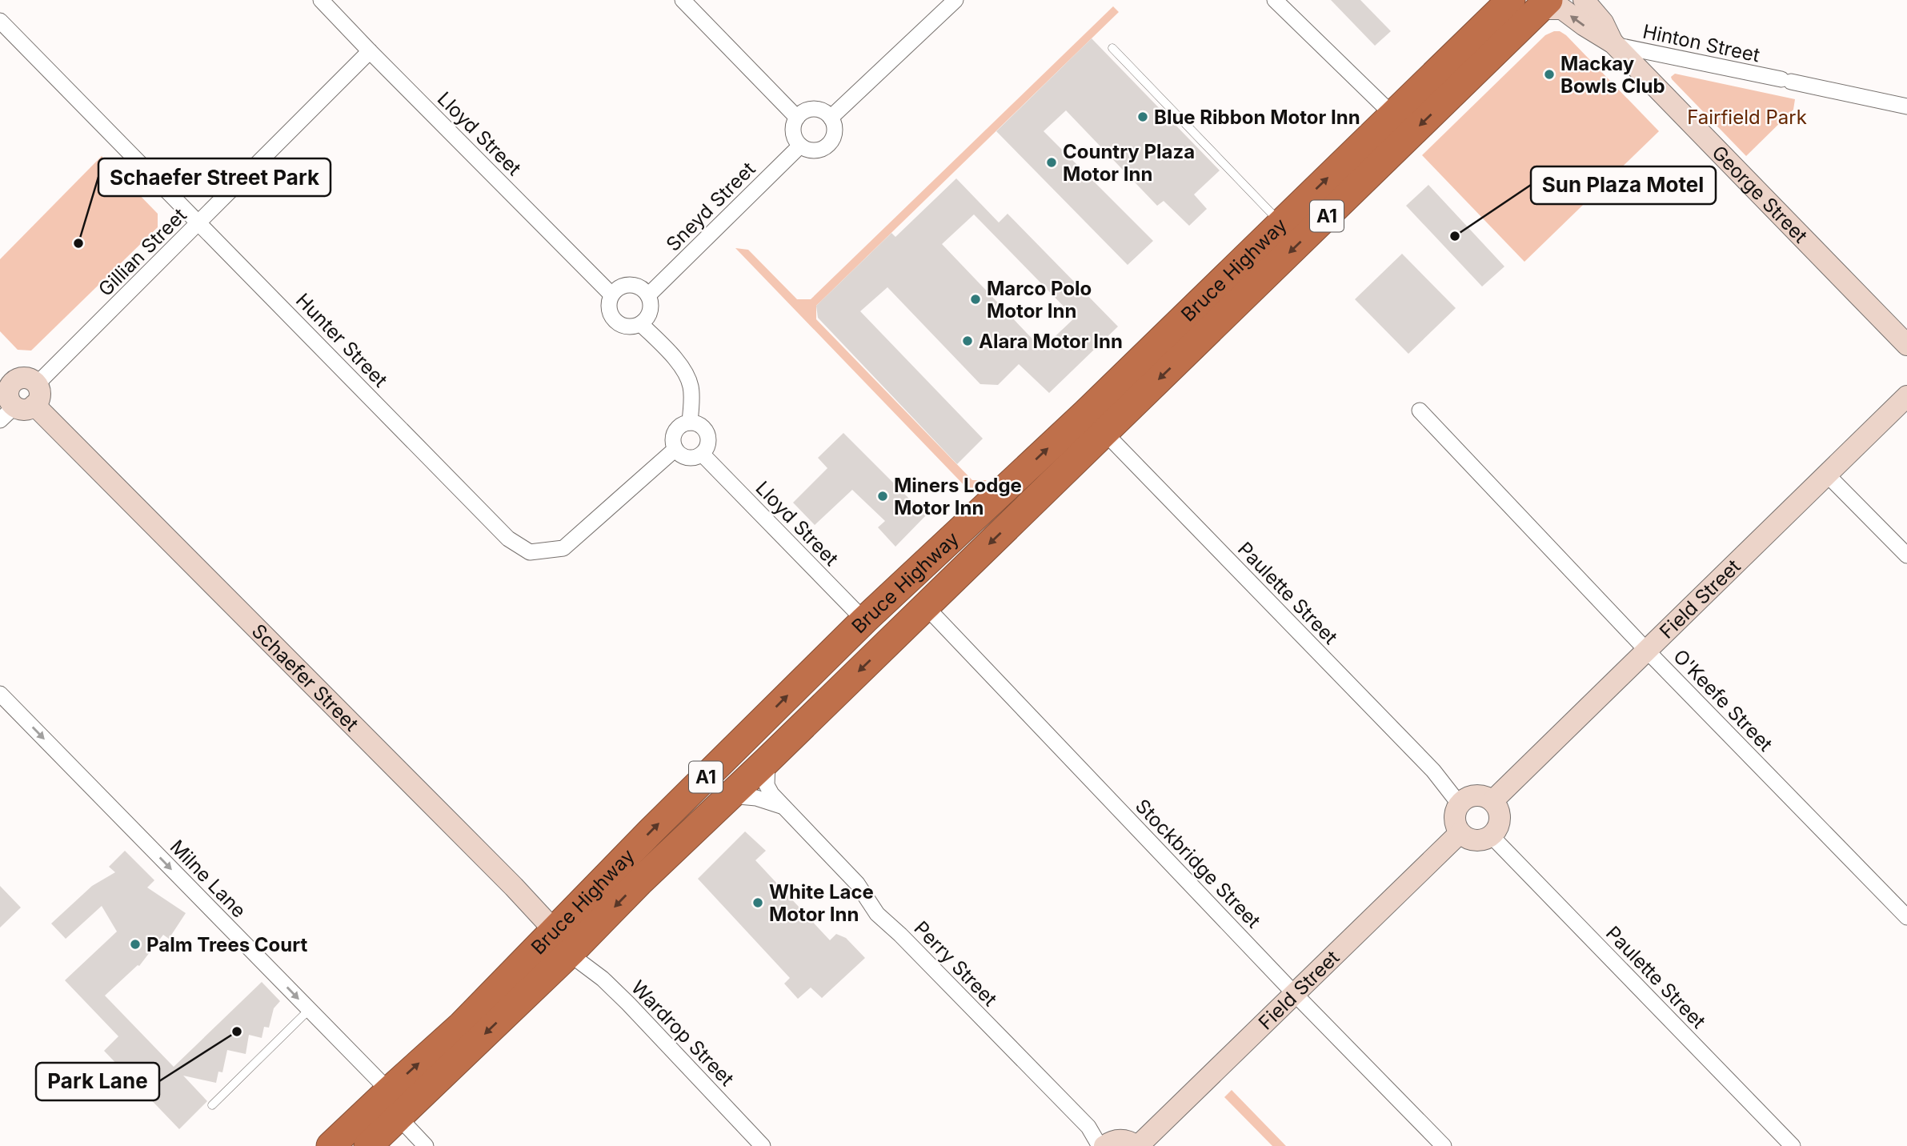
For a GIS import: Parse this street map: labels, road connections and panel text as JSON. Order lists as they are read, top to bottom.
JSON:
{
  "streets": {
    "highway": ["A1", "Bruce Highway"],
    "street": [
      "Hinton Street",
      "Lloyd Street",
      "George Street",
      "Sneyd Street",
      "Gillian Street",
      "Hunter Street",
      "Paulette Street",
      "Field Street",
      "Schaefer Street",
      "O'Keefe Street",
      "Stockbridge Street",
      "Milne Lane",
      "Perry Street",
      "Wardrop Street"
    ]
  },
  "crossings": [
    ["Hinton Street", "George Street"],
    ["Lloyd Street", "Sneyd Street"],
    ["Lloyd Street", "Gillian Street"],
    ["Lloyd Street", "Bruce Highway"],
    ["Lloyd Street", "Hunter Street"],
    ["George Street", "Bruce Highway"],
    ["Gillian Street", "Hunter Street"],
    ["Gillian Street", "Schaefer Street"],
    ["Bruce Highway", "Paulette Street"],
    ["Bruce Highway", "Schaefer Street"],
    ["Bruce Highway", "Stockbridge Street"],
    ["Bruce Highway", "Milne Lane"],
    ["Bruce Highway", "Perry Street"],
    ["Bruce Highway", "Wardrop Street"],
    ["Paulette Street", "Field Street"],
    ["Field Street", "O'Keefe Street"],
    ["Field Street", "Stockbridge Street"],
    ["Schaefer Street", "Wardrop Street"]
  ],
  "one_way": ["Milne Lane"],
  "parks": ["Fairfield Park"],
  "places": [
    "Mackay Bowls Club",
    "Blue Ribbon Motor Inn",
    "Country Plaza Motor Inn",
    "Sun Plaza Motel",
    "Schaefer Street Park",
    "Marco Polo Motor Inn",
    "Alara Motor Inn",
    "Miners Lodge Motor Inn",
    "White Lace Motor Inn",
    "Palm Trees Court",
    "Park Lane"
  ]
}
